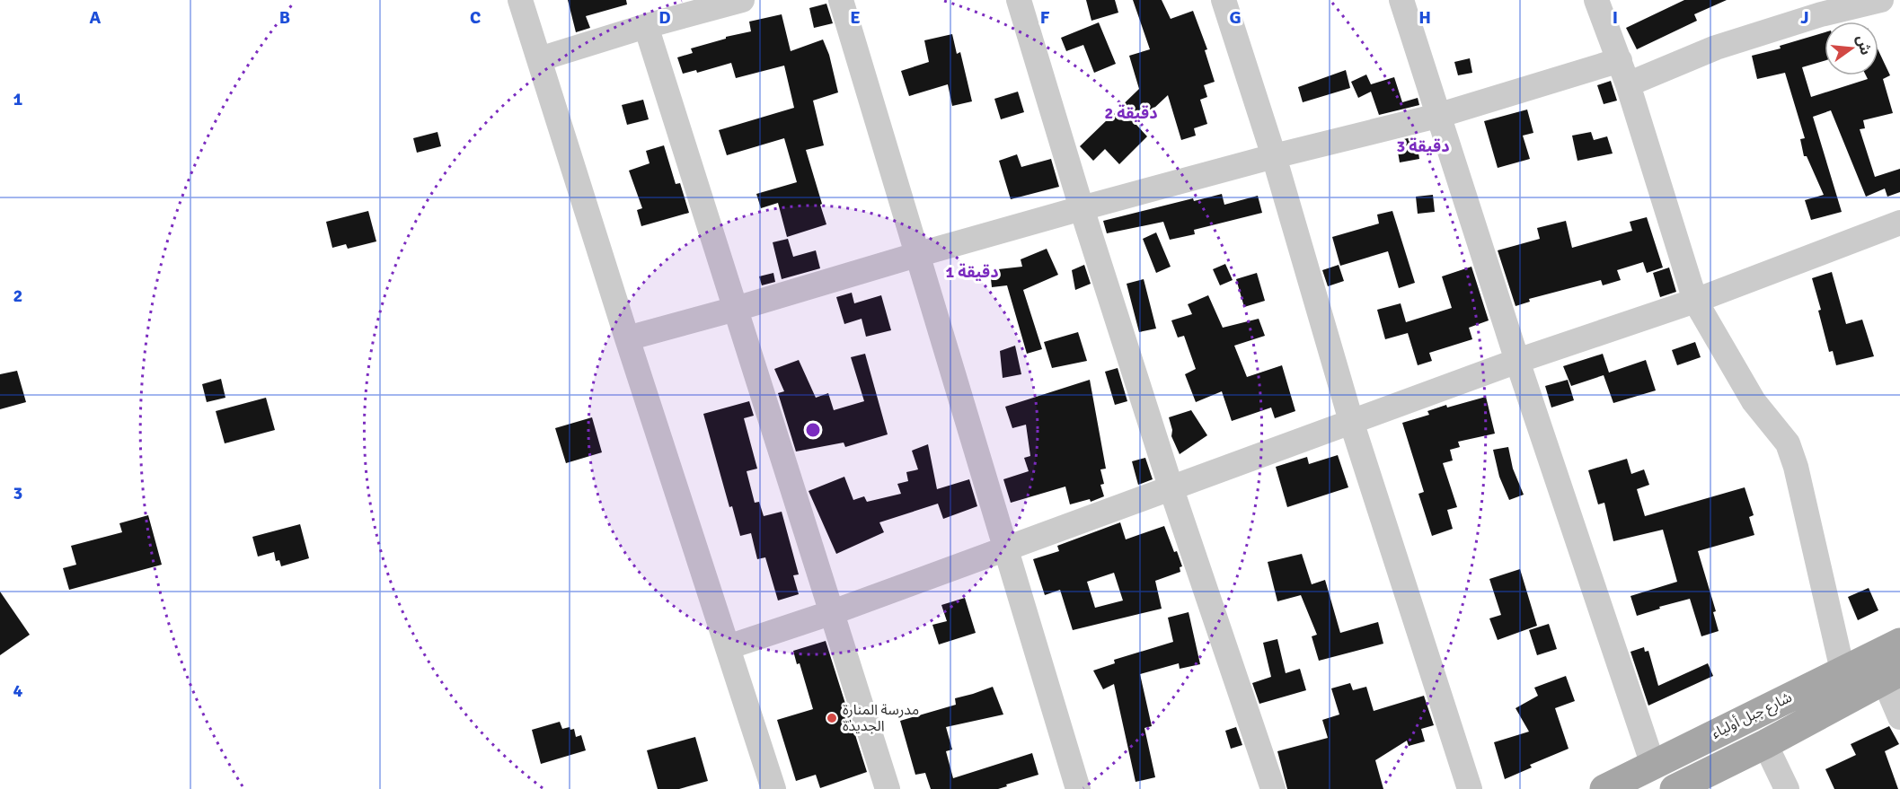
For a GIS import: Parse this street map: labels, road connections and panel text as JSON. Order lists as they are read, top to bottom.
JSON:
{
  "streets": {
    "main road": ["شارع جبل أولياء"]
  },
  "places": ["مدرسة المنارة الجديدة"],
  "north": "right",
  "grid": {
    "columns": [
      "A",
      "B",
      "C",
      "D",
      "E",
      "F",
      "G",
      "H",
      "I",
      "J"
    ],
    "rows": [
      "1",
      "2",
      "3",
      "4"
    ]
  },
  "rings": ["2 دقيقة", "3 دقيقة", "1 دقيقة"]
}
